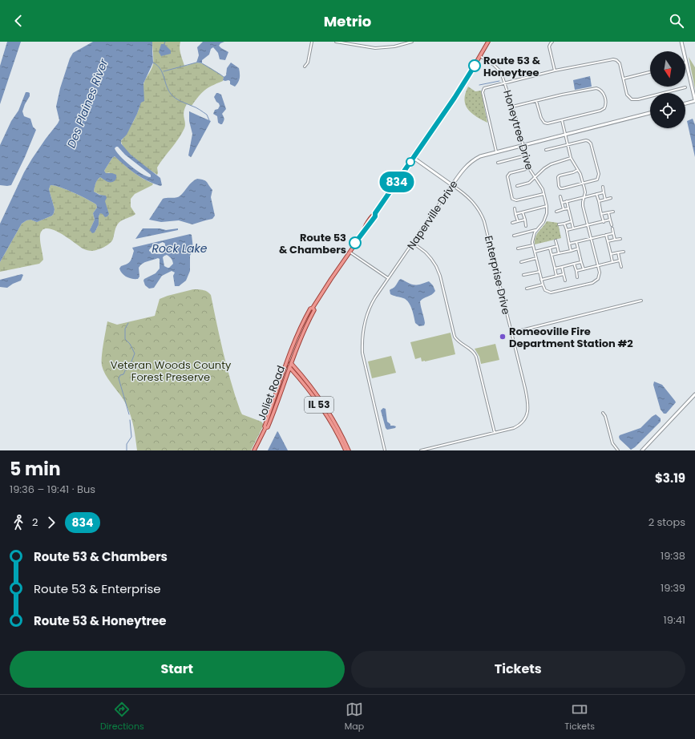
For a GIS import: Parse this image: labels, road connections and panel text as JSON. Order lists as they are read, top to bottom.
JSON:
{
  "streets": {
    "main road": ["Joliet Road", "IL 53"],
    "street": ["Honeytree Drive", "Naperville Drive", "Enterprise Drive"]
  },
  "crossings": [
    ["Honeytree Drive", "Naperville Drive"],
    ["Honeytree Drive", "Joliet Road"],
    ["Naperville Drive", "Enterprise Drive"],
    ["Enterprise Drive", "Joliet Road"],
    ["Joliet Road", "IL 53"]
  ],
  "water": ["Des Plaines River", "Rock Lake"],
  "parks": ["Veteran Woods County Forest Preserve"],
  "places": ["Route 53 & Honeytree", "Route 53 & Chambers", "Romeoville Fire Department Station #2"],
  "lines": ["bus line 834"],
  "north": "bottom",
  "page": {
    "header": "Metrio",
    "on_map": "834",
    "heading": ["5 min", "19:36 – 19:41 · Bus", "$3.19"],
    "legs": ["2", "834", "2 stops"],
    "list": [
      {
        "name": "Route 53 & Chambers",
        "value": "19:38"
      },
      {
        "name": "Route 53 & Enterprise",
        "value": "19:39"
      },
      {
        "name": "Route 53 & Honeytree",
        "value": "19:41"
      }
    ],
    "buttons": ["Start", "Tickets"],
    "tabs": ["Directions", "Map", "Tickets"]
  }
}
